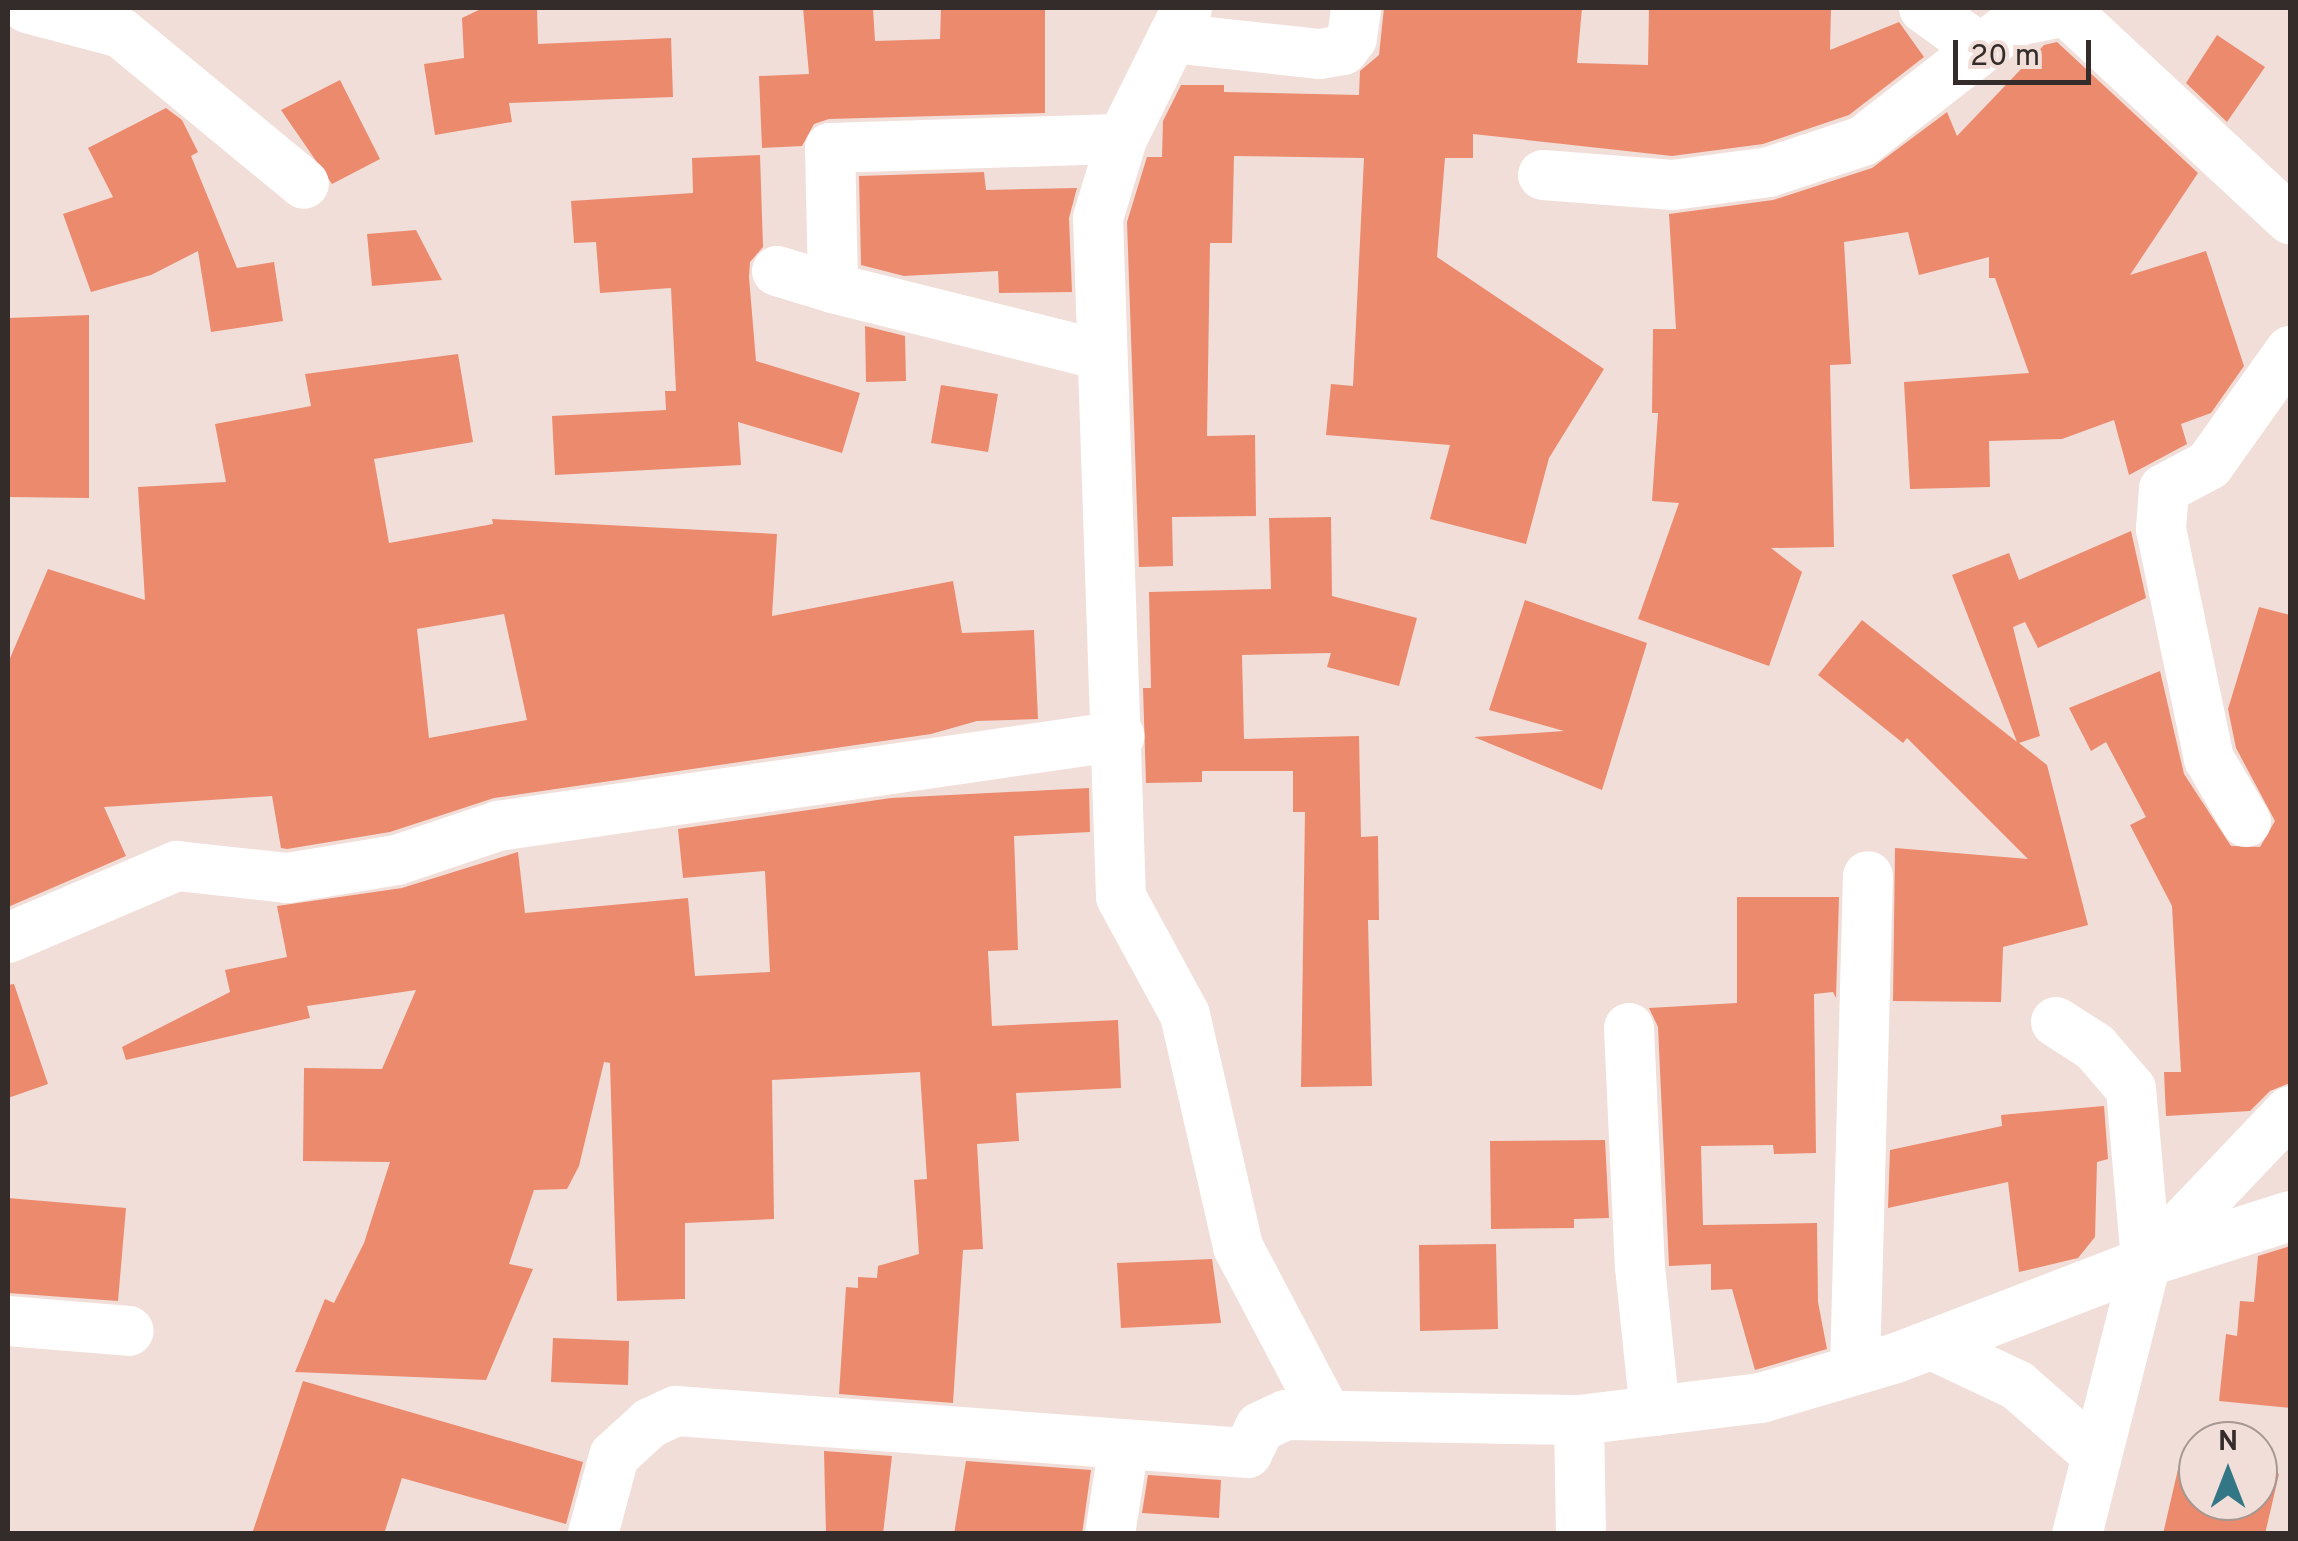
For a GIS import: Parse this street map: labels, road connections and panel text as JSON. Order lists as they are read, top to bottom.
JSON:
{
  "scale_bar": "20 m",
  "north": "top"
}
